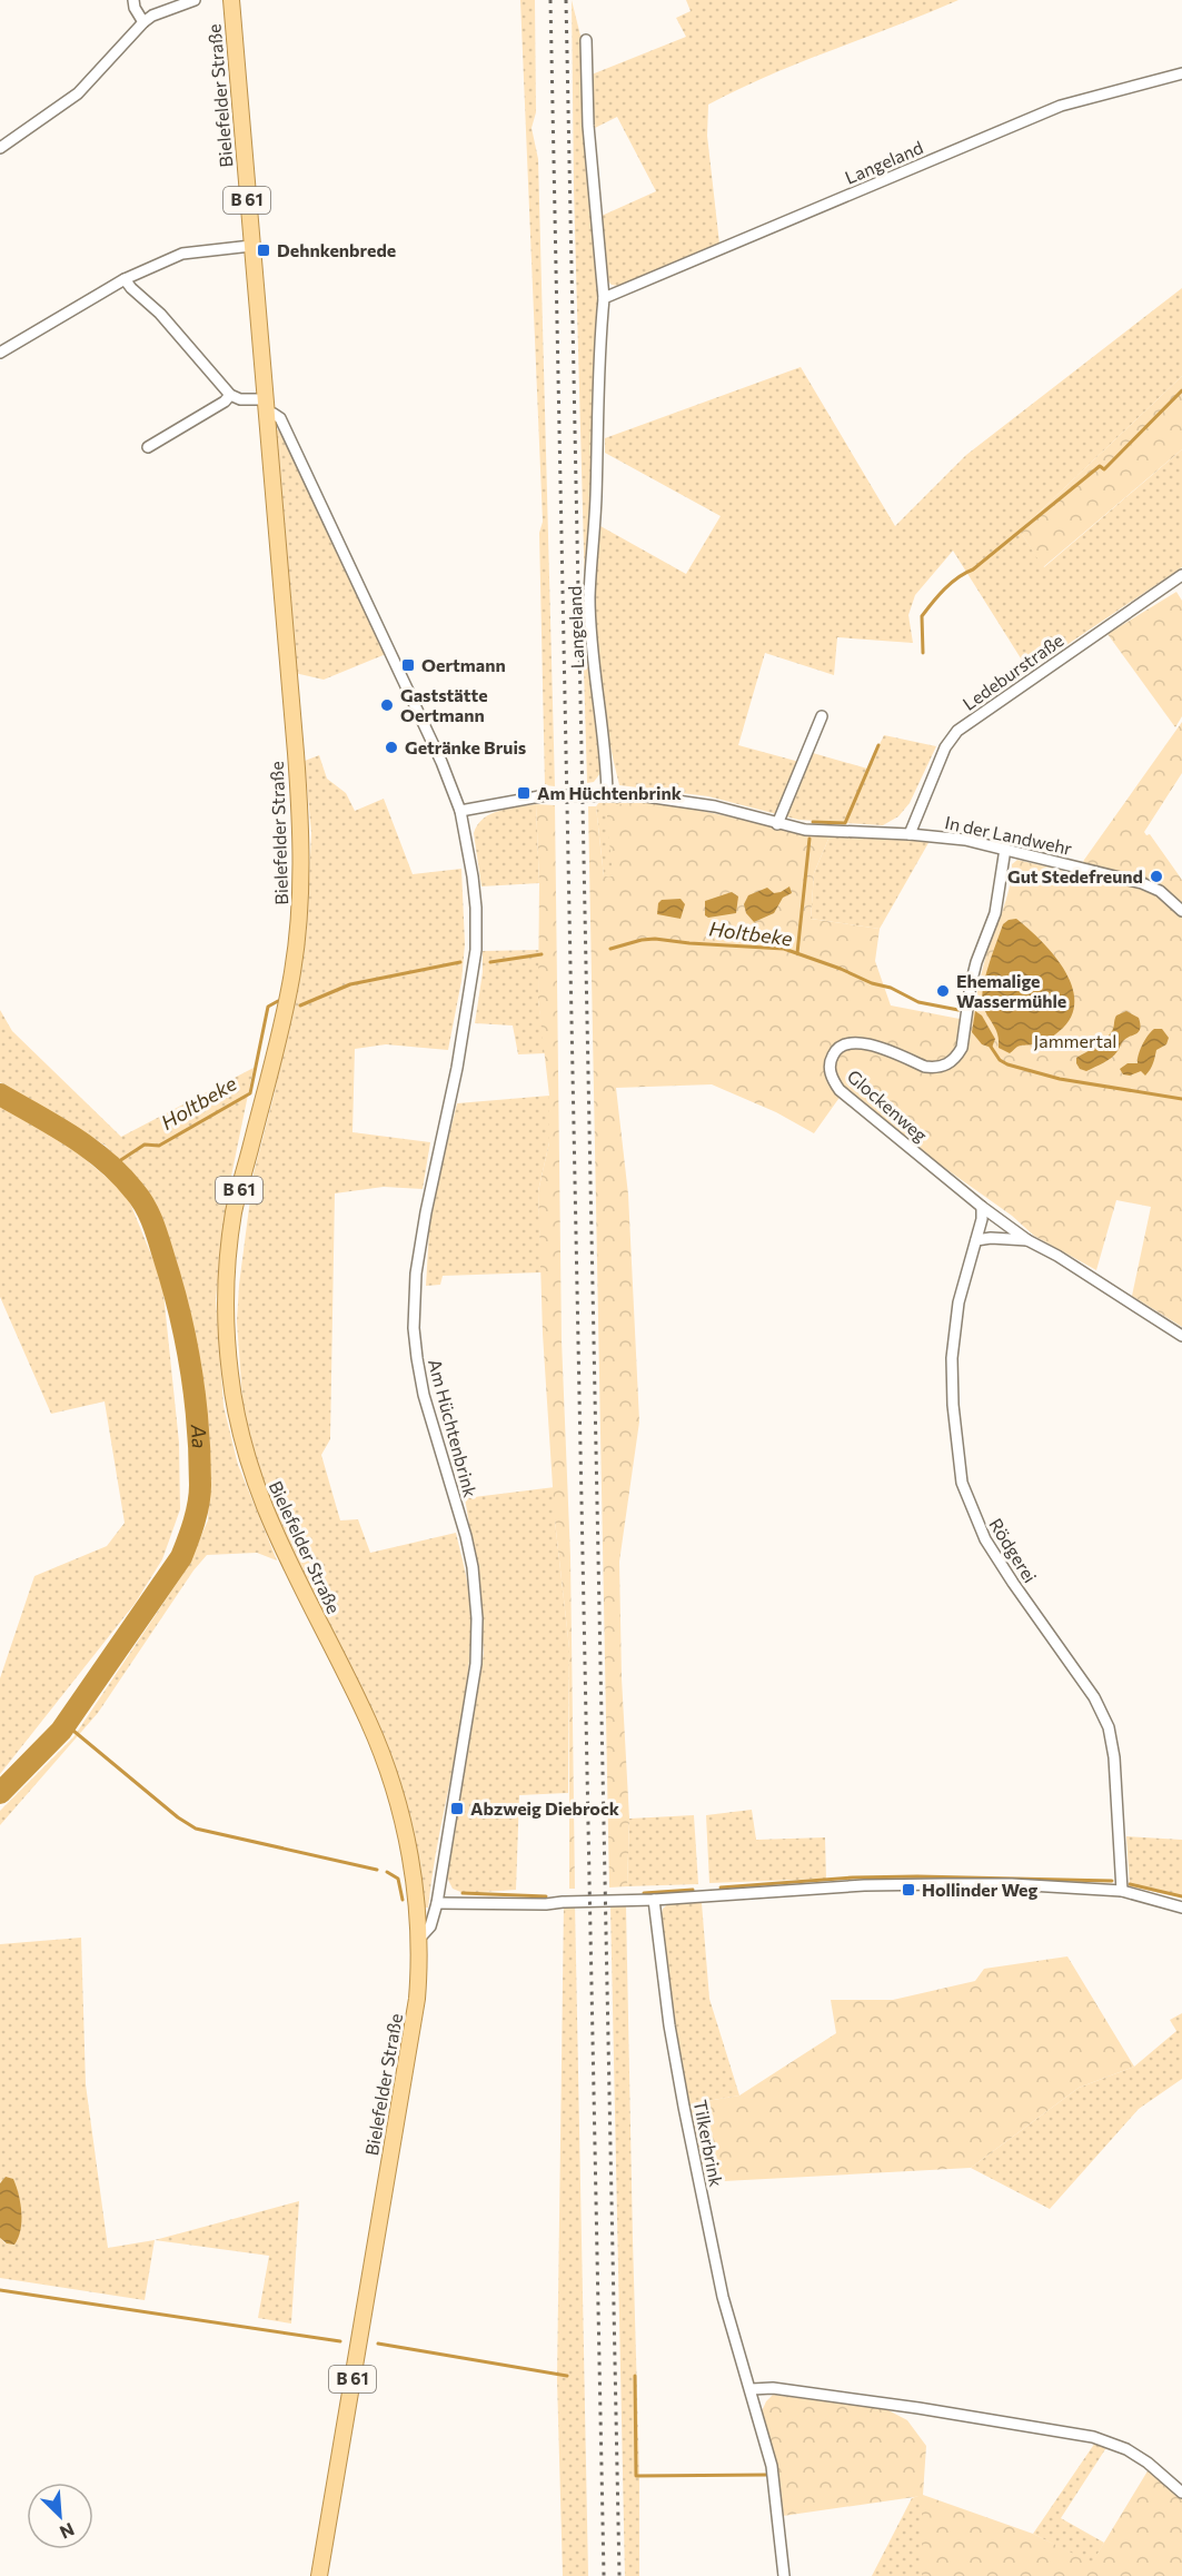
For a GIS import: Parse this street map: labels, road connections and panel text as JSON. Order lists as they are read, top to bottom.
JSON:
{
  "streets": {
    "main road": ["Bielefelder Straße", "B 61"],
    "street": [
      "Langeland",
      "Ledeburstraße",
      "In der Landwehr",
      "Glockenweg",
      "Am Hüchtenbrink",
      "Rödgerei",
      "Tilkerbrink"
    ]
  },
  "crossings": [
    ["Bielefelder Straße", "Am Hüchtenbrink"],
    ["Langeland", "In der Landwehr"],
    ["Ledeburstraße", "In der Landwehr"],
    ["In der Landwehr", "Glockenweg"],
    ["In der Landwehr", "Am Hüchtenbrink"],
    ["Glockenweg", "Rödgerei"]
  ],
  "water": ["Holtbeke", "Aa"],
  "parks": ["Jammertal"],
  "places": {
    "transit": [
      "Dehnkenbrede",
      "Oertmann",
      "Am Hüchtenbrink",
      "Abzweig Diebrock",
      "Hollinder Weg"
    ],
    "other": [
      "Gaststätte Oertmann",
      "Getränke Bruis",
      "Gut Stedefreund",
      "Ehemalige Wassermühle"
    ]
  },
  "north": "bottom right"
}
